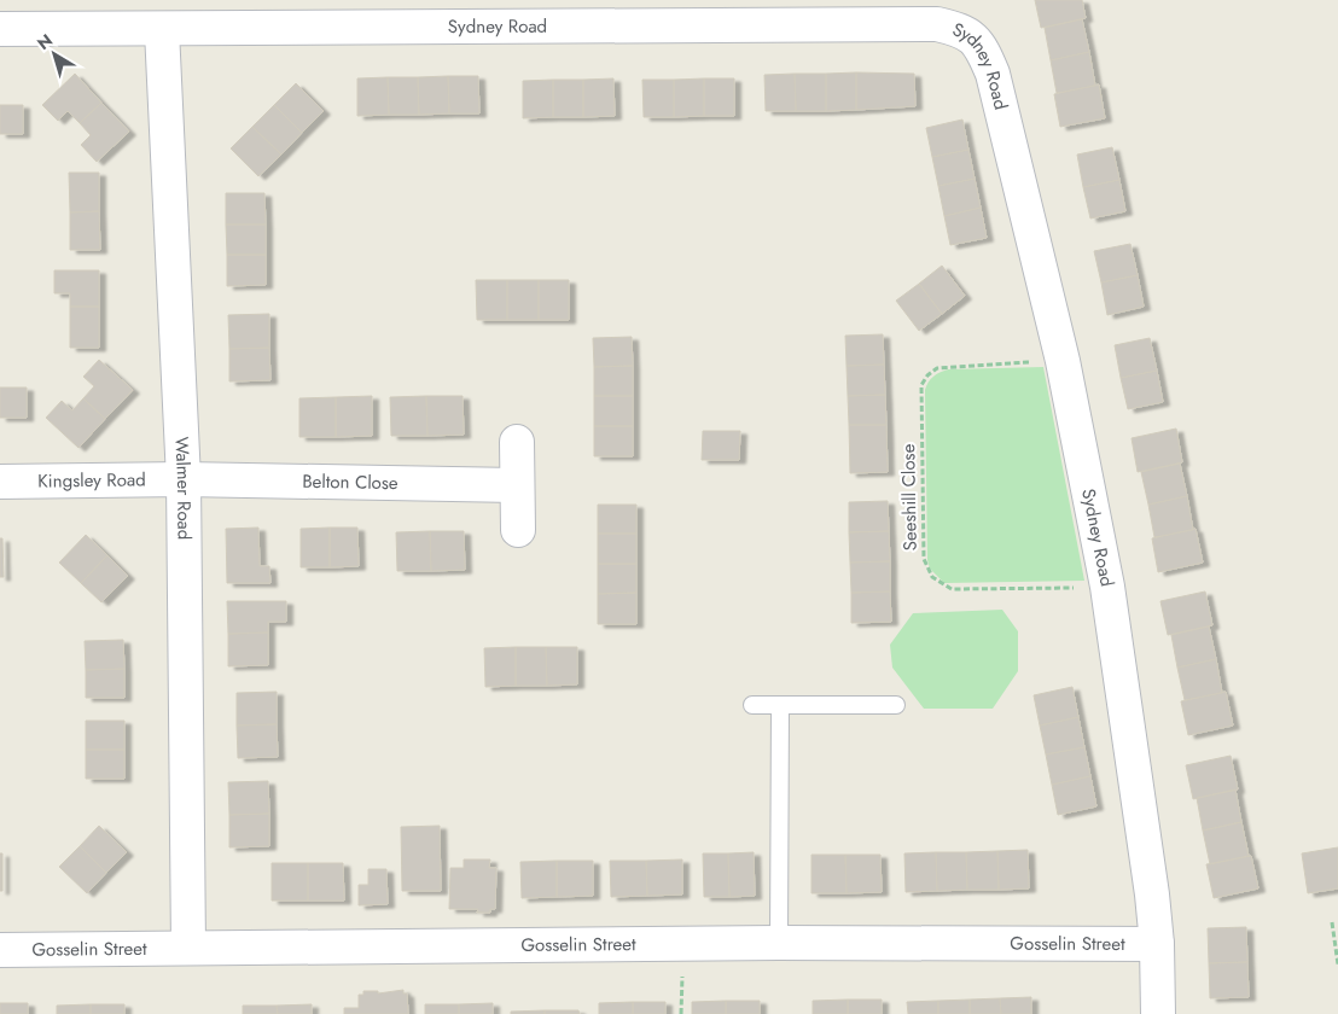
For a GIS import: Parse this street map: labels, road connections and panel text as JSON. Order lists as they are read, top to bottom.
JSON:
{
  "streets": {
    "street": [
      "Sydney Road",
      "Kingsley Road",
      "Belton Close",
      "Walmer Road",
      "Gosselin Street"
    ],
    "path": ["Seeshill Close"]
  },
  "crossings": [
    ["Sydney Road", "Walmer Road"],
    ["Sydney Road", "Seeshill Close"],
    ["Sydney Road", "Gosselin Street"],
    ["Kingsley Road", "Belton Close"],
    ["Kingsley Road", "Walmer Road"],
    ["Belton Close", "Walmer Road"],
    ["Walmer Road", "Gosselin Street"]
  ],
  "north": "top left"
}
